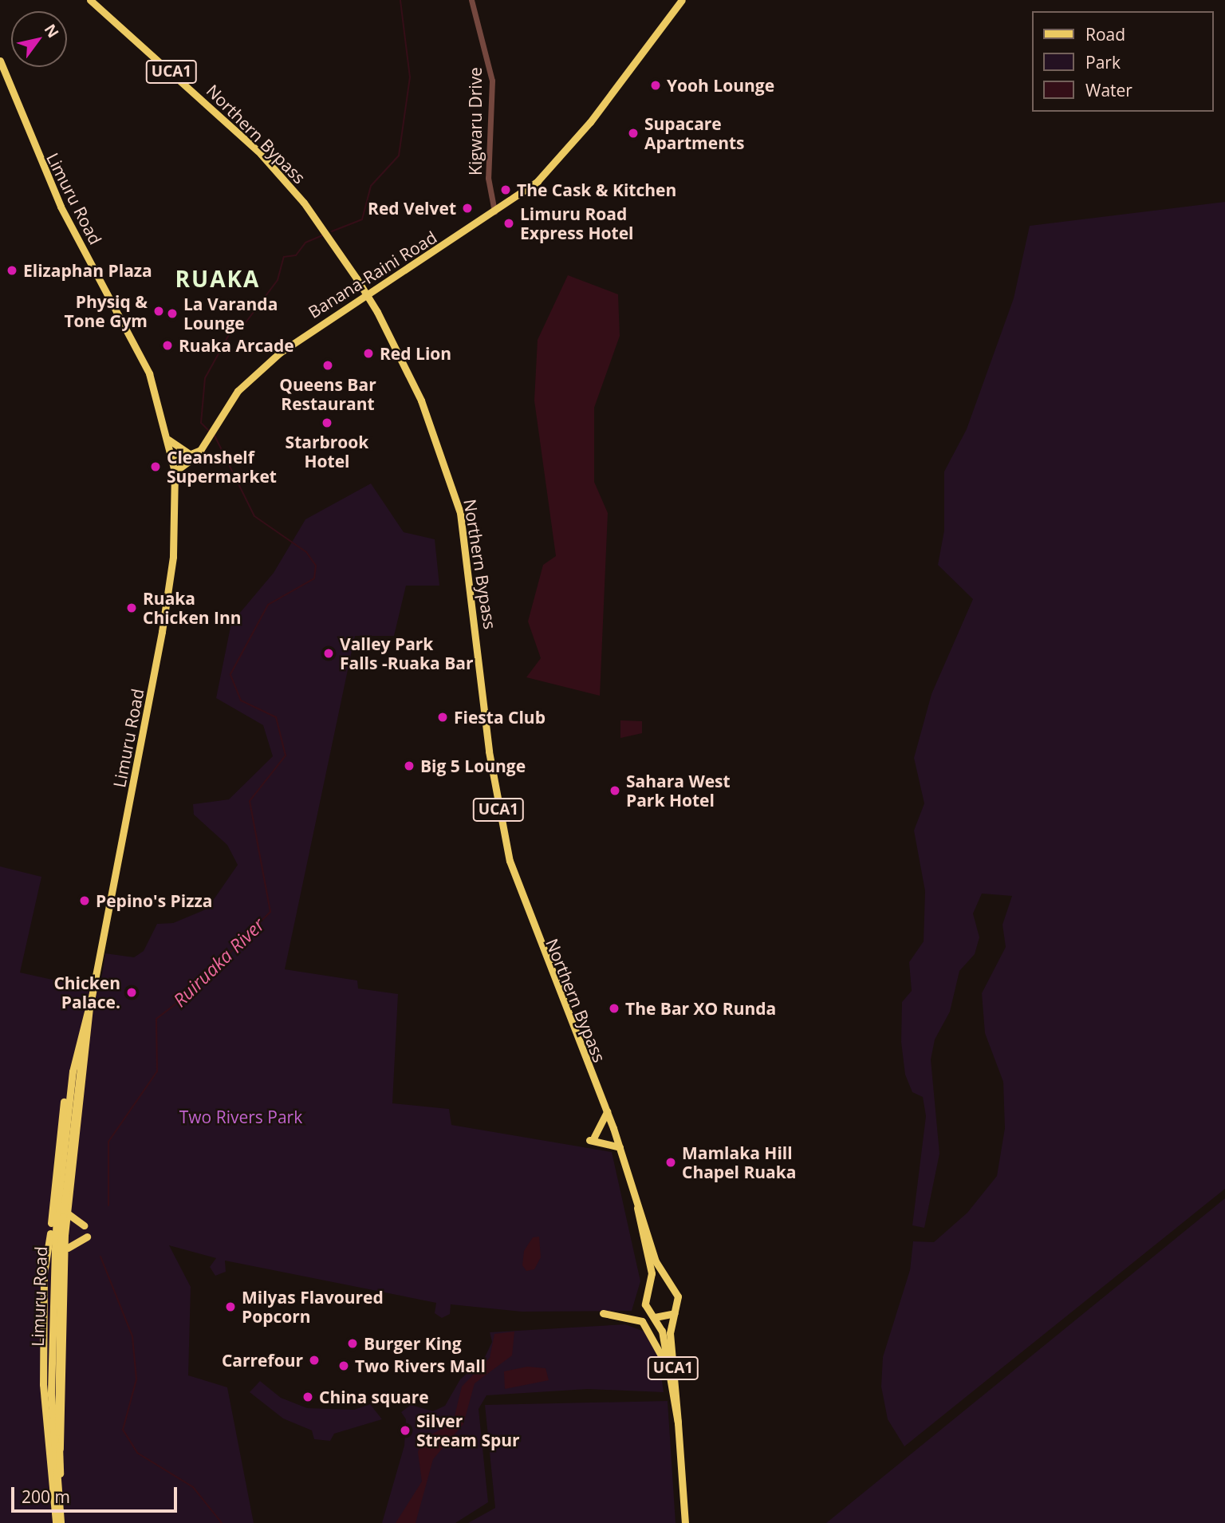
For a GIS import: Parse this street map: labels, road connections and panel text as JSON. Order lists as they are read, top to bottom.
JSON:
{
  "streets": {
    "main road": [
      "UCA1",
      "Northern Bypass",
      "Limuru Road",
      "Banana-Raini Road"
    ],
    "street": ["Kigwaru Drive"]
  },
  "crossings": [
    ["UCA1", "Northern Bypass"],
    ["Kigwaru Drive", "Banana-Raini Road"]
  ],
  "districts": ["RUAKA"],
  "water": ["Ruiruaka River"],
  "parks": ["Two Rivers Park"],
  "places": [
    "Yooh Lounge",
    "Supacare Apartments",
    "The Cask & Kitchen",
    "Red Velvet",
    "Limuru Road Express Hotel",
    "Elizaphan Plaza",
    "Physiq & Tone Gym",
    "La Varanda Lounge",
    "Ruaka Arcade",
    "Red Lion",
    "Queens Bar Restaurant",
    "Starbrook Hotel",
    "Cleanshelf Supermarket",
    "Ruaka Chicken Inn",
    "Valley Park Falls -Ruaka Bar",
    "Fiesta Club",
    "Big 5 Lounge",
    "Sahara West Park Hotel",
    "Pepino's Pizza",
    "Chicken Palace.",
    "The Bar XO Runda",
    "Mamlaka Hill Chapel Ruaka",
    "Milyas Flavoured Popcorn",
    "Burger King",
    "Carrefour",
    "Two Rivers Mall",
    "China square",
    "Silver Stream Spur"
  ],
  "legend": ["Road", "Park", "Water"],
  "scale_bar": "200 m",
  "north": "top right"
}
